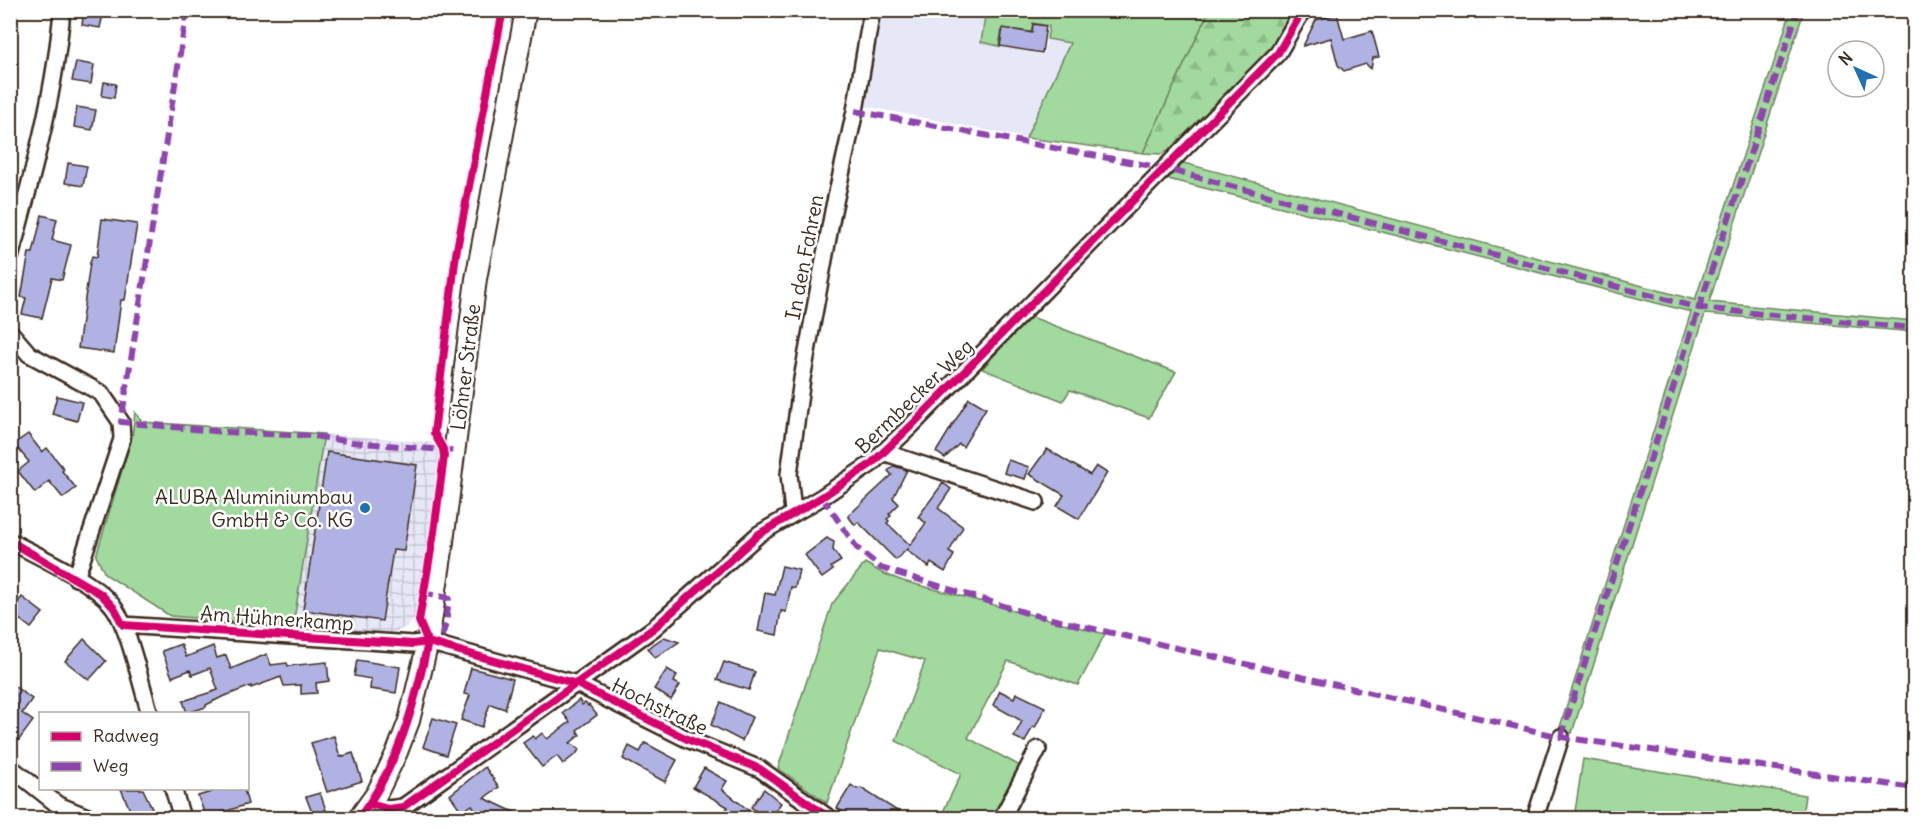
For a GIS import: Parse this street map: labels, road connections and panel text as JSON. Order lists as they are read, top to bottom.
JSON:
{
  "streets": {
    "main road": ["Löhner Straße"],
    "street": [
      "In den Fahren",
      "Bermbecker Weg",
      "Am Hühnerkamp",
      "Hochstraße"
    ]
  },
  "crossings": [
    ["In den Fahren", "Bermbecker Weg"],
    ["Löhner Straße", "Bermbecker Weg"],
    ["Löhner Straße", "Am Hühnerkamp"],
    ["Löhner Straße", "Hochstraße"],
    ["Bermbecker Weg", "Hochstraße"],
    ["Am Hühnerkamp", "Hochstraße"]
  ],
  "places": ["ALUBA Aluminiumbau GmbH & Co. KG"],
  "legend": ["Radweg", "Weg"],
  "north": "top left"
}
